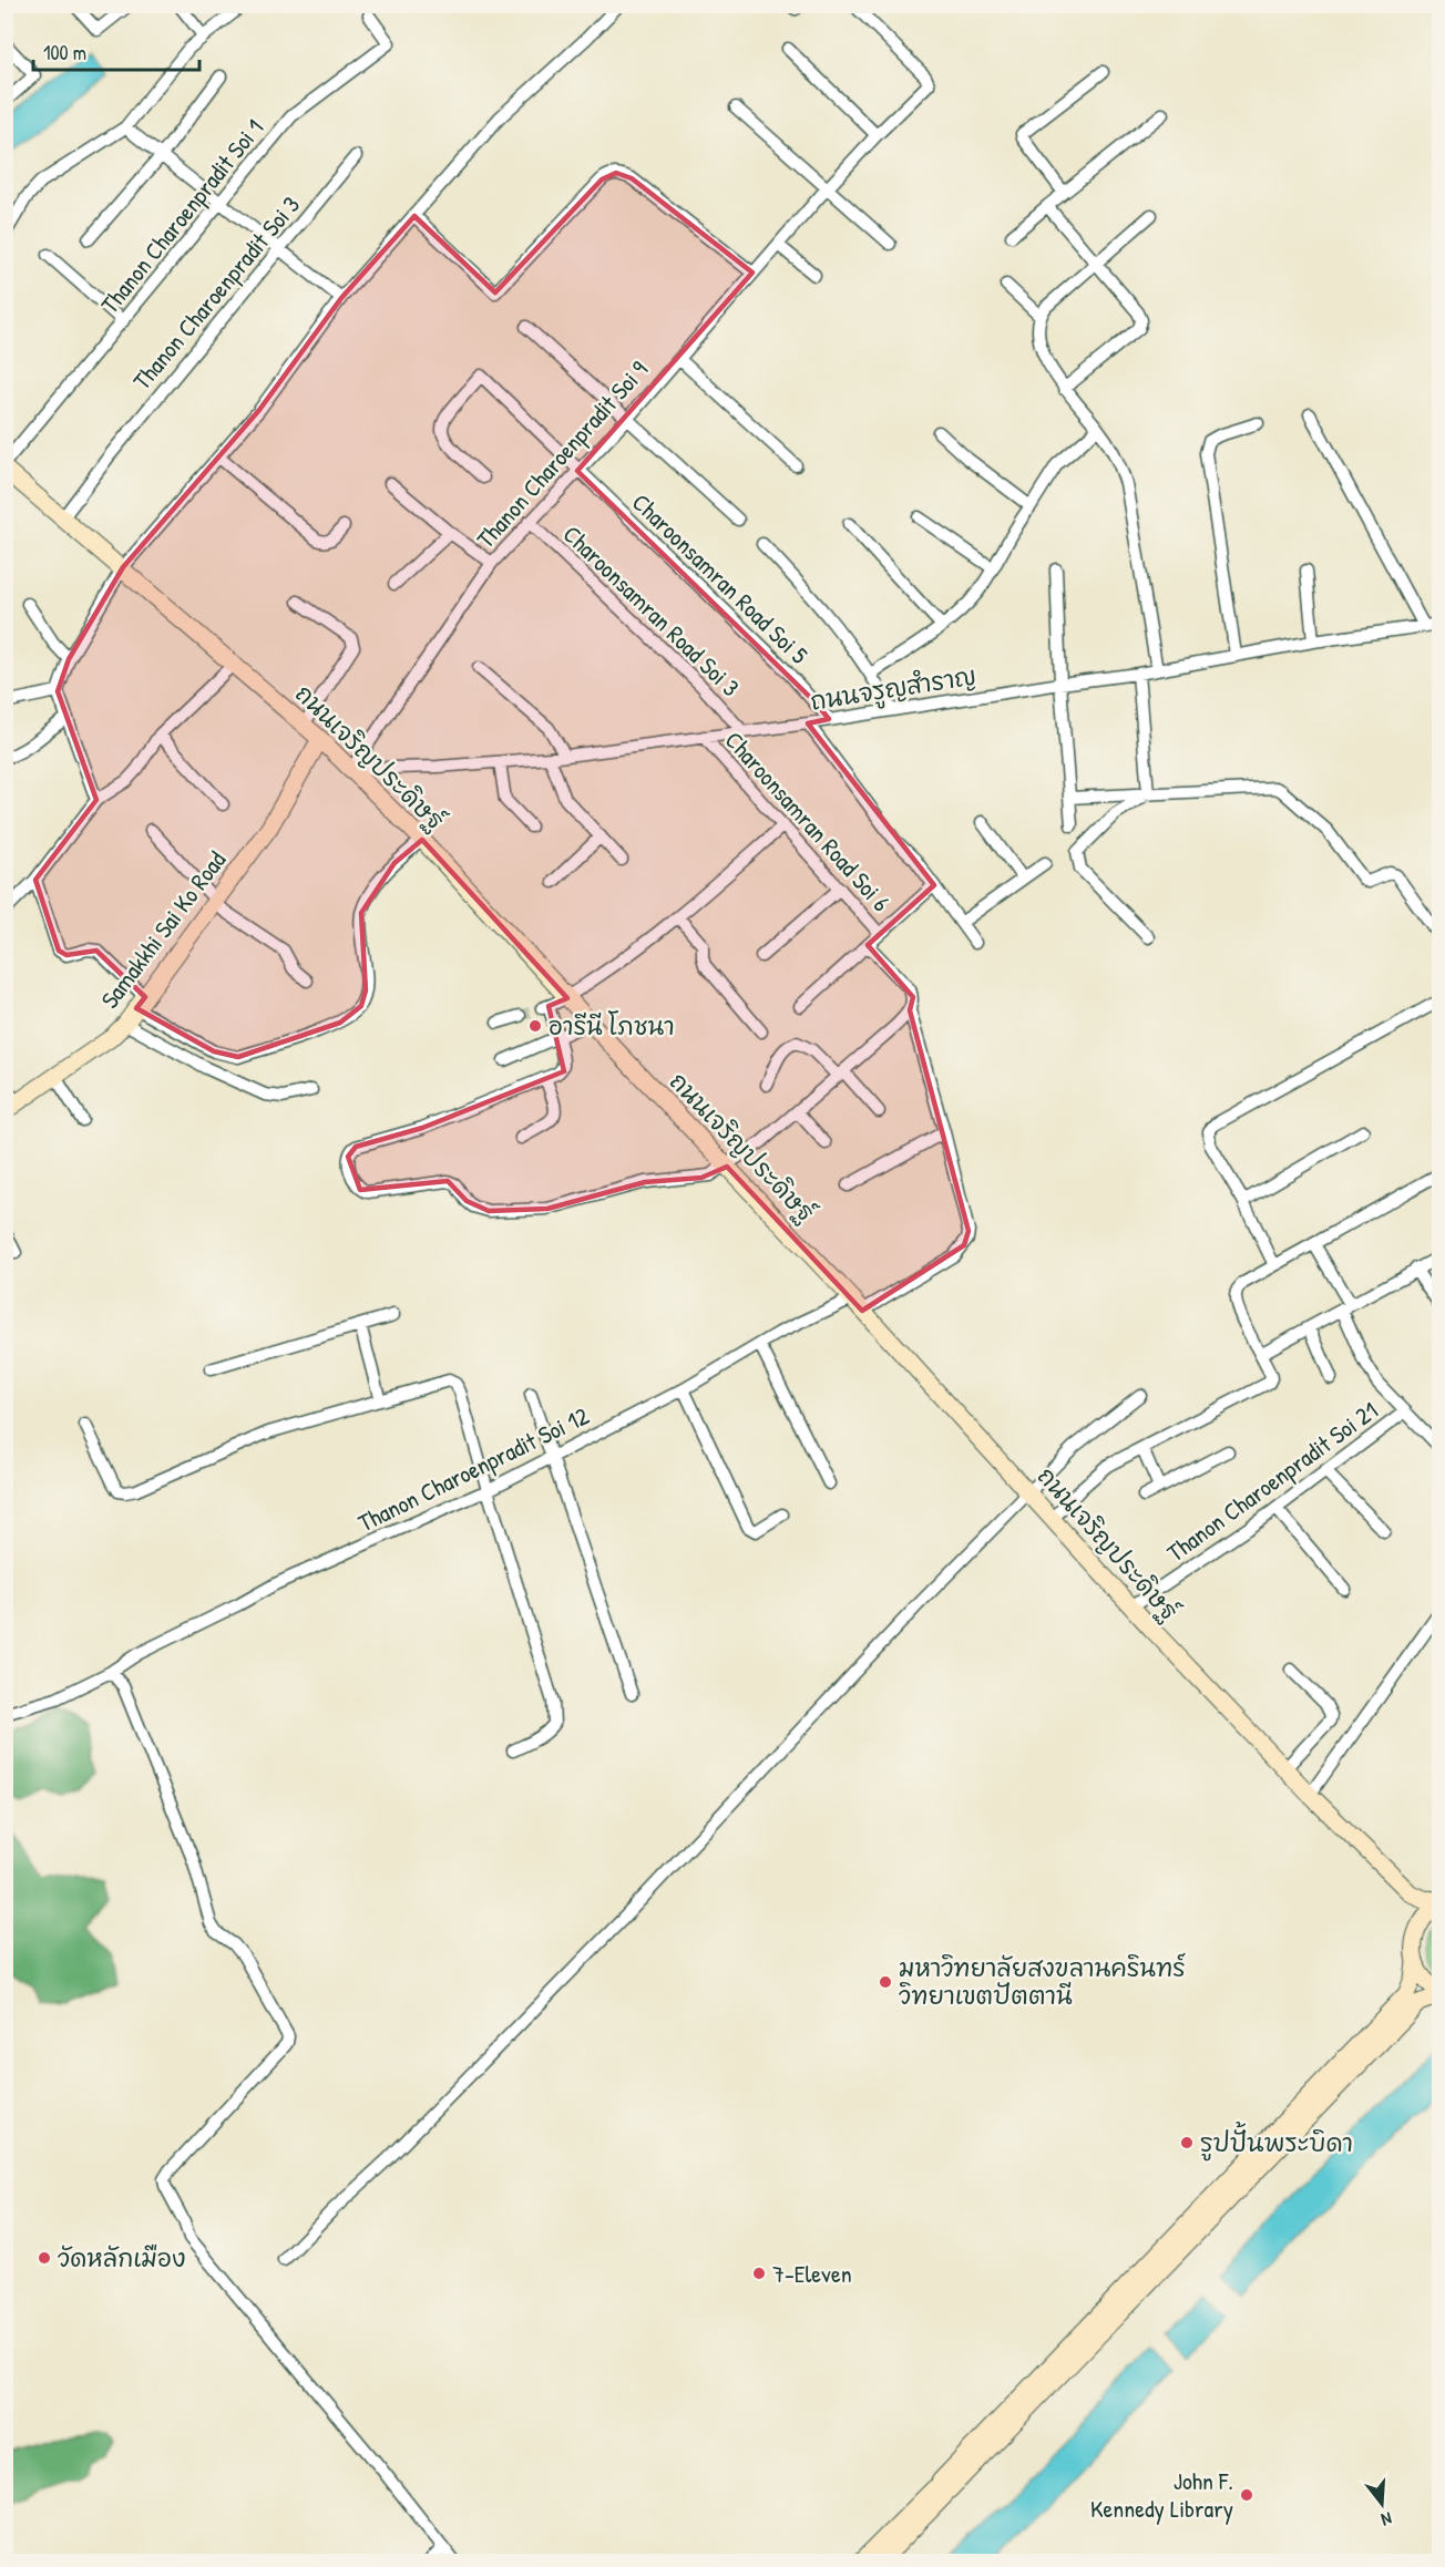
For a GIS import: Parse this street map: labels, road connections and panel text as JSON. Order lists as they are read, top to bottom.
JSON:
{
  "streets": {
    "main road": ["ถนนเจริญประดิษฐ์", "Samakkhi Sai Ko Road"],
    "street": [
      "Thanon Charoenpradit Soi 1",
      "Thanon Charoenpradit Soi 3",
      "Thanon Charoenpradit Soi 9",
      "Charoonsamran Road Soi 5",
      "Charoonsamran Road Soi 3",
      "ถนนจรูญสำราญ",
      "Charoonsamran Road Soi 6",
      "Thanon Charoenpradit Soi 12",
      "Thanon Charoenpradit Soi 21"
    ]
  },
  "crossings": [
    ["Thanon Charoenpradit Soi 1", "ถนนเจริญประดิษฐ์"],
    ["Thanon Charoenpradit Soi 3", "ถนนเจริญประดิษฐ์"],
    ["Thanon Charoenpradit Soi 9", "Charoonsamran Road Soi 5"],
    ["Thanon Charoenpradit Soi 9", "Charoonsamran Road Soi 3"],
    ["Thanon Charoenpradit Soi 9", "ถนนจรูญสำราญ"],
    ["Thanon Charoenpradit Soi 9", "ถนนเจริญประดิษฐ์"],
    ["Charoonsamran Road Soi 5", "ถนนจรูญสำราญ"],
    ["Charoonsamran Road Soi 3", "ถนนจรูญสำราญ"],
    ["ถนนจรูญสำราญ", "ถนนเจริญประดิษฐ์"],
    ["ถนนจรูญสำราญ", "Charoonsamran Road Soi 6"],
    ["ถนนเจริญประดิษฐ์", "Samakkhi Sai Ko Road"],
    ["ถนนเจริญประดิษฐ์", "Thanon Charoenpradit Soi 12"],
    ["ถนนเจริญประดิษฐ์", "Thanon Charoenpradit Soi 21"]
  ],
  "places": [
    "อารีนี โภชนา",
    "มหาวิทยาลัยสงขลานครินทร์ วิทยาเขตปัตตานี",
    "รูปปั้นพระบิดา",
    "วัดหลักเมือง",
    "7-Eleven",
    "John F. Kennedy Library"
  ],
  "scale_bar": "100 m",
  "north": "bottom"
}
